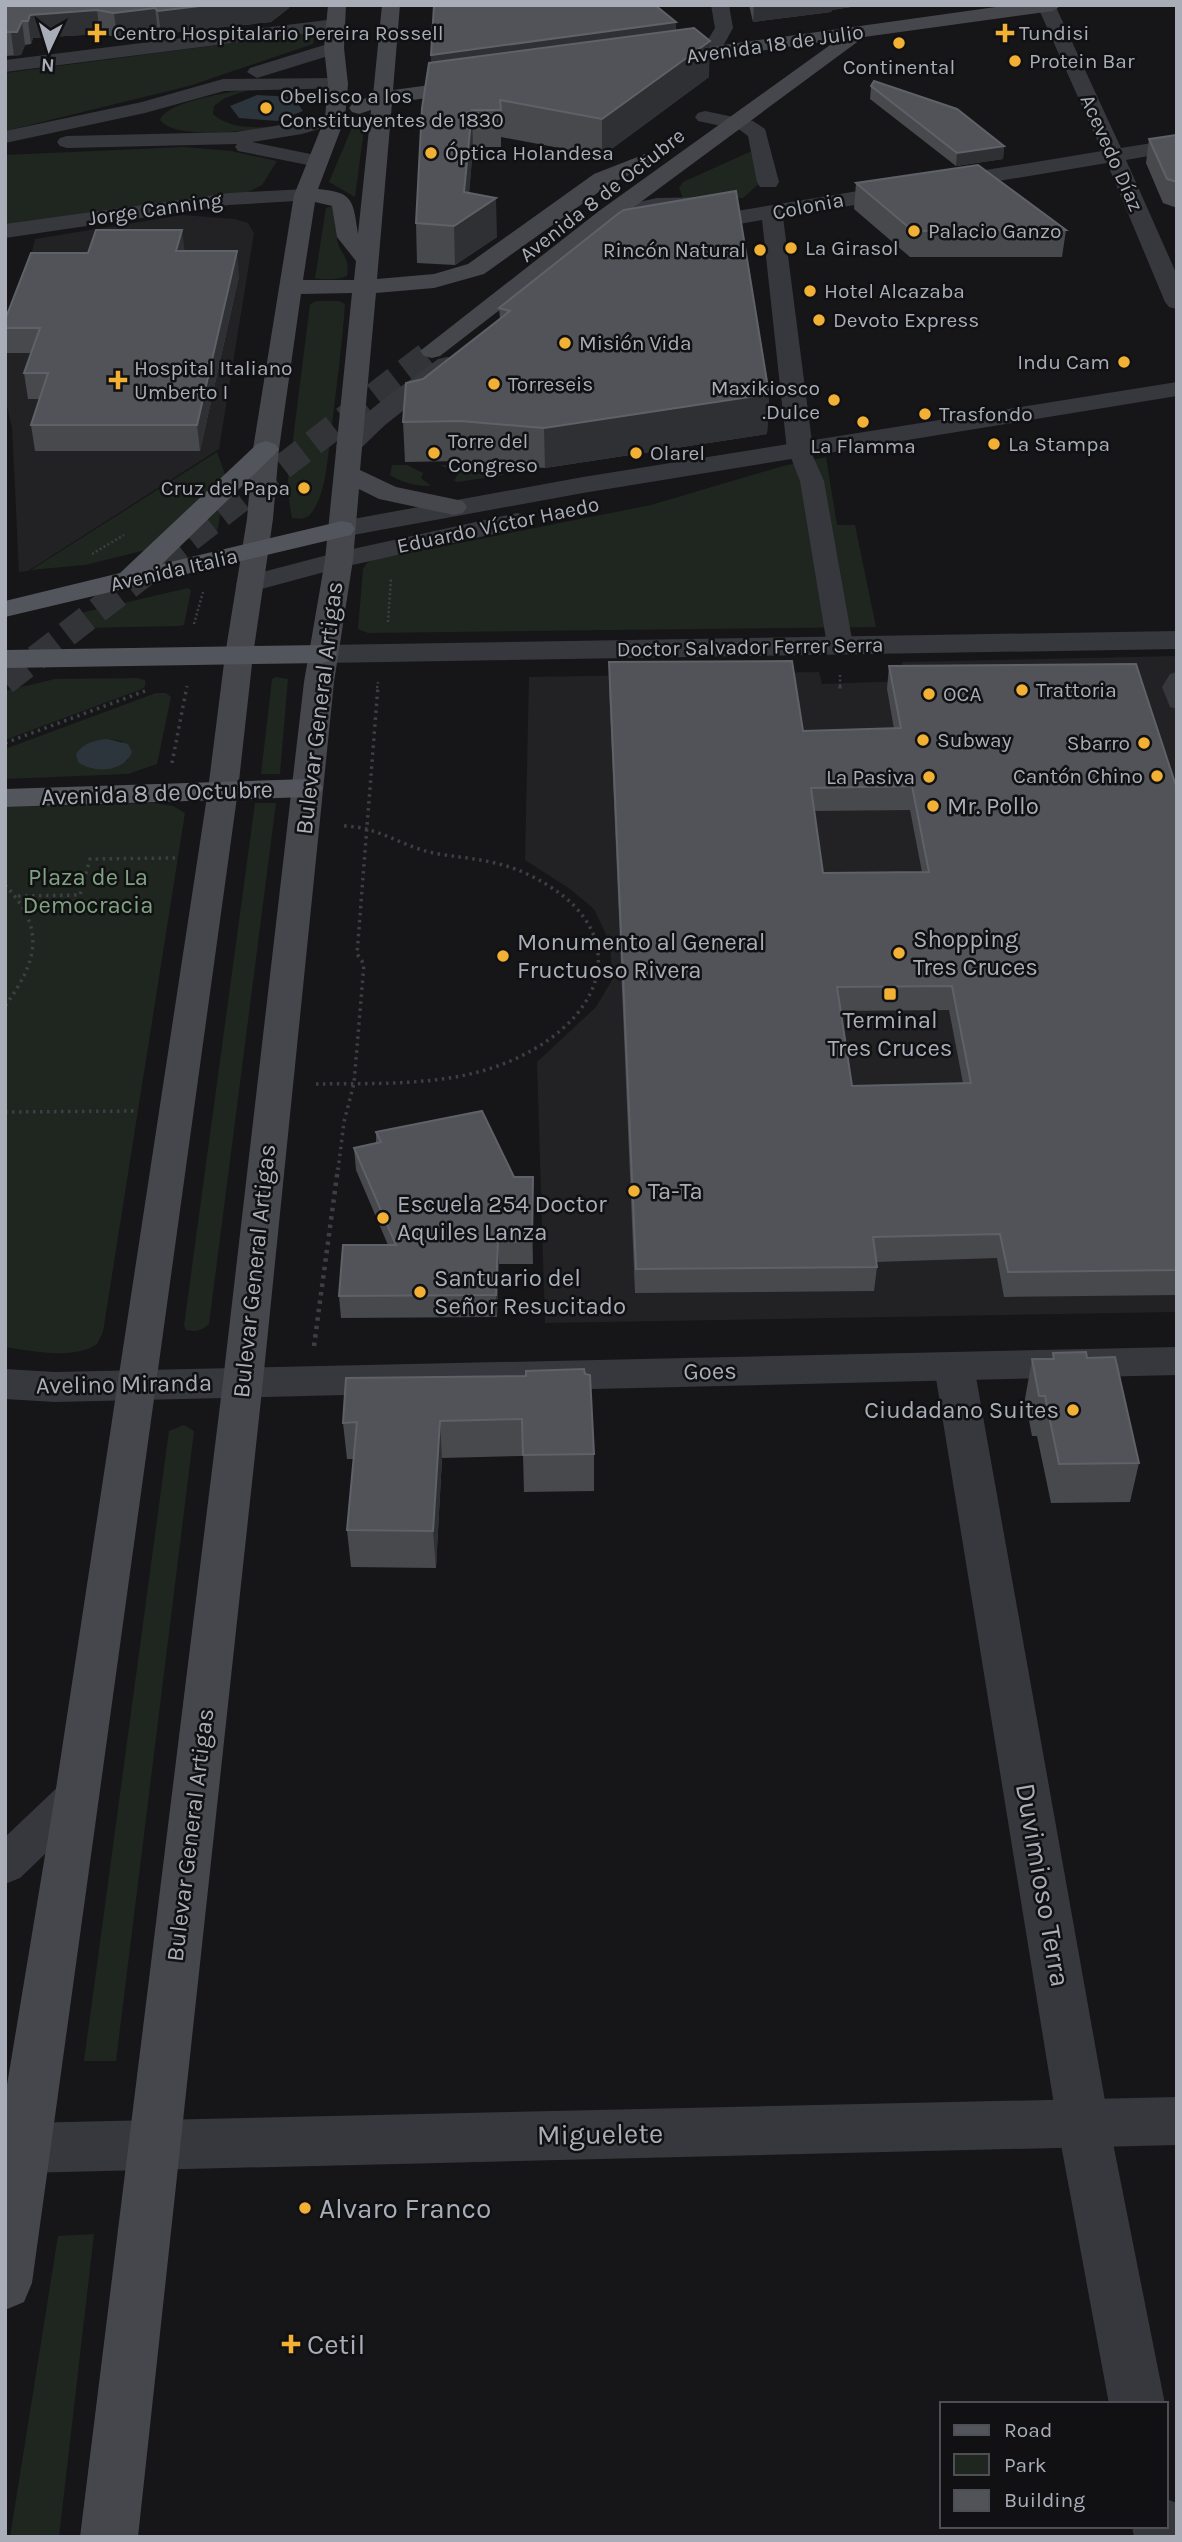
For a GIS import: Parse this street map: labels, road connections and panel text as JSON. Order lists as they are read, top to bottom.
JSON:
{
  "streets": {
    "main road": [
      "Avenida 18 de Julio",
      "Avenida 8 de Octubre",
      "Avenida Italia",
      "Bulevar General Artigas"
    ],
    "street": [
      "Acevedo Díaz",
      "Colonia",
      "Jorge Canning",
      "Eduardo Víctor Haedo",
      "Doctor Salvador Ferrer Serra",
      "Goes",
      "Avelino Miranda",
      "Duvimioso Terra",
      "Miguelete"
    ]
  },
  "crossings": [
    ["Avenida 18 de Julio", "Acevedo Díaz"],
    ["Avenida 18 de Julio", "Avenida 8 de Octubre"],
    ["Acevedo Díaz", "Colonia"],
    ["Avenida 8 de Octubre", "Colonia"],
    ["Avenida 8 de Octubre", "Bulevar General Artigas"],
    ["Eduardo Víctor Haedo", "Avenida Italia"],
    ["Eduardo Víctor Haedo", "Bulevar General Artigas"],
    ["Avenida Italia", "Bulevar General Artigas"],
    ["Doctor Salvador Ferrer Serra", "Bulevar General Artigas"],
    ["Bulevar General Artigas", "Goes"],
    ["Bulevar General Artigas", "Avelino Miranda"],
    ["Bulevar General Artigas", "Miguelete"],
    ["Goes", "Avelino Miranda"],
    ["Goes", "Duvimioso Terra"],
    ["Duvimioso Terra", "Miguelete"]
  ],
  "parks": ["Plaza de La Democracia"],
  "places": {
    "health": [
      "Centro Hospitalario Pereira Rossell",
      "Tundisi",
      "Hospital Italiano Umberto I",
      "Cetil"
    ],
    "other": [
      "Continental",
      "Protein Bar",
      "Obelisco a los Constituyentes de 1830",
      "Óptica Holandesa",
      "Palacio Ganzo",
      "La Girasol",
      "Rincón Natural",
      "Hotel Alcazaba",
      "Devoto Express",
      "Misión Vida",
      "Indu Cam",
      "Torreseis",
      "Maxikiosco .Dulce",
      "Trasfondo",
      "La Flamma",
      "La Stampa",
      "Torre del Congreso",
      "Olarel",
      "Cruz del Papa",
      "Trattoria",
      "OCA",
      "Subway",
      "Sbarro",
      "Cantón Chino",
      "La Pasiva",
      "Mr. Pollo",
      "Shopping Tres Cruces",
      "Monumento al General Fructuoso Rivera",
      "Ta-Ta",
      "Escuela 254 Doctor Aquiles Lanza",
      "Santuario del Señor Resucitado",
      "Ciudadano Suites",
      "Alvaro Franco"
    ],
    "transit": ["Terminal Tres Cruces"]
  },
  "legend": ["Road", "Park", "Building"],
  "north": "bottom"
}
